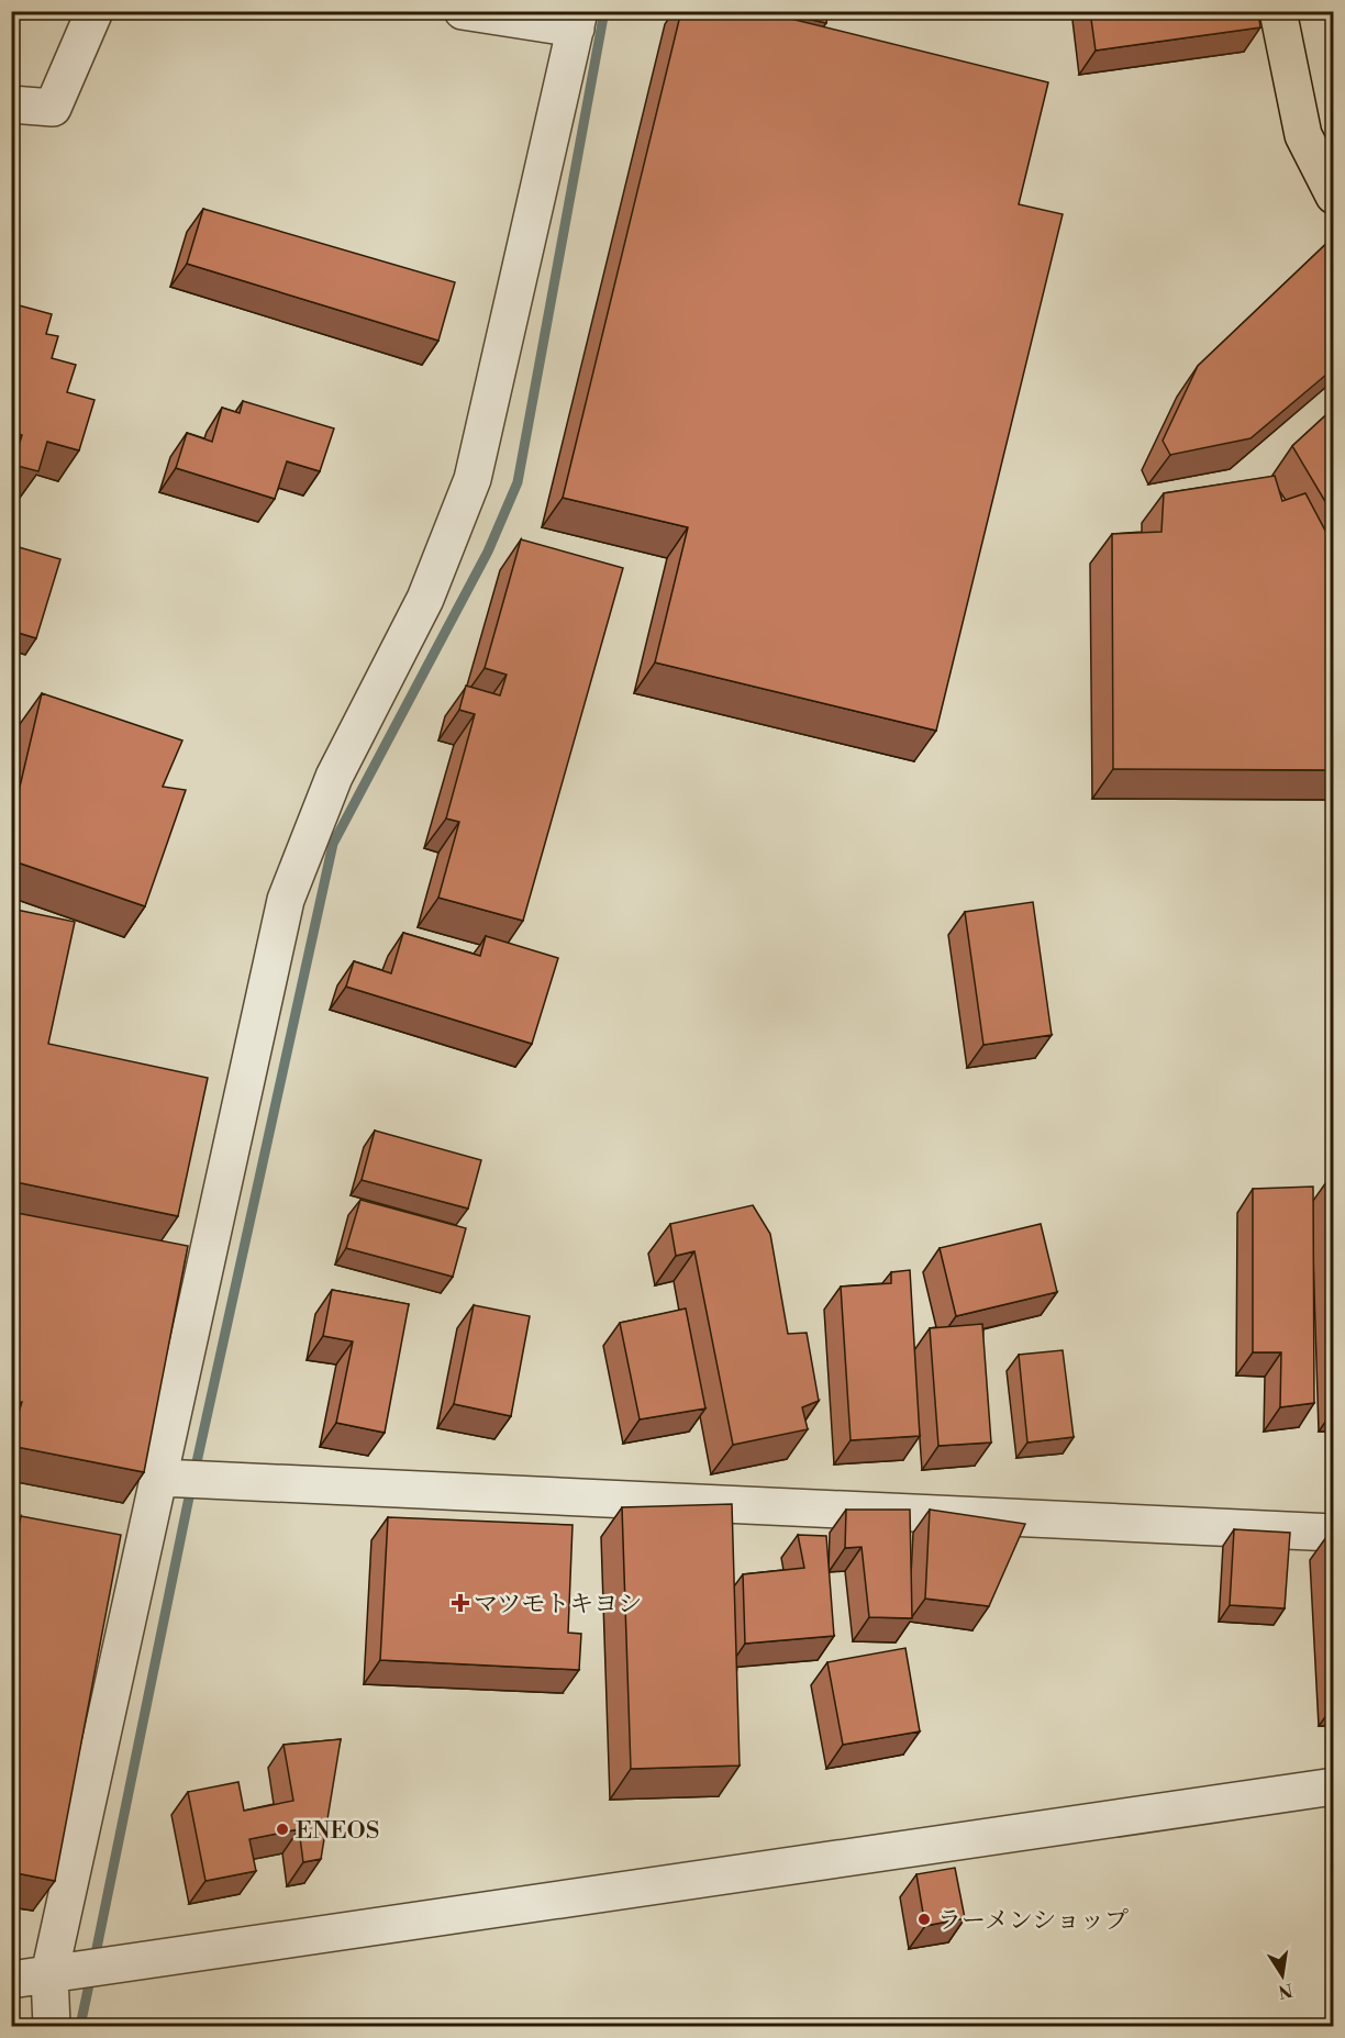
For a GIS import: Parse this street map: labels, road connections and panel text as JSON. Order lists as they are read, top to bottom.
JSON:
{
  "places": {
    "health": ["マツモトキヨシ"],
    "other": ["ENEOS", "ラーメンショップ"]
  },
  "north": "bottom"
}
